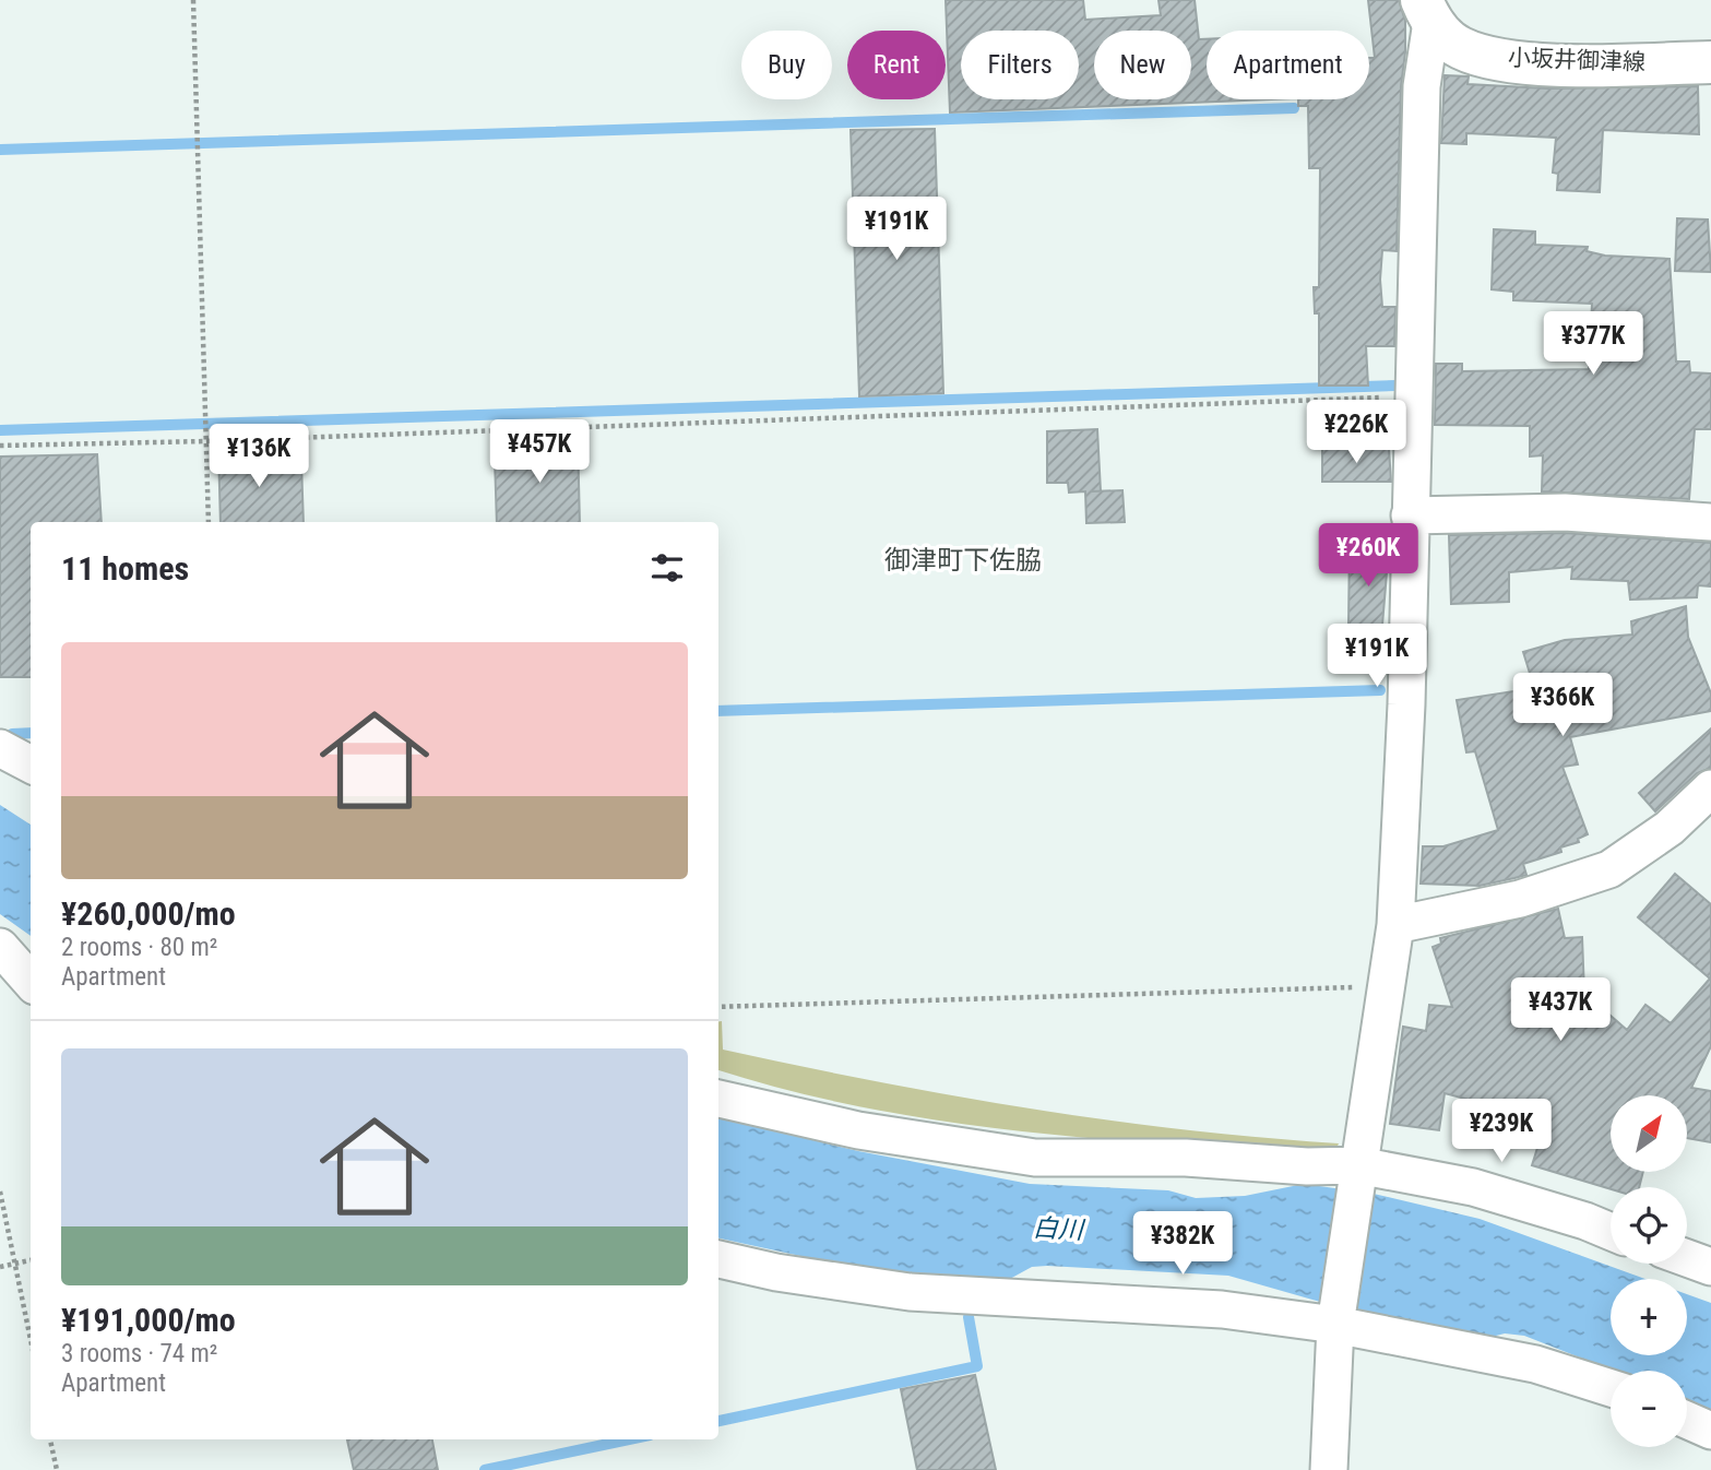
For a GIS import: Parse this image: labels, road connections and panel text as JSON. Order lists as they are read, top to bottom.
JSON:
{
  "streets": {
    "main road": ["小坂井御津線"]
  },
  "districts": ["御津町下佐脇"],
  "water": ["白川"],
  "north": "top right",
  "page": {
    "chip": [
      "Buy",
      "Rent",
      "Filters",
      "New",
      "Apartment"
    ],
    "price": [
      "¥191K",
      "¥377K",
      "¥226K",
      "¥457K",
      "¥136K",
      "¥260K",
      "¥191K",
      "¥366K",
      "¥437K",
      "¥239K",
      "¥382K"
    ],
    "heading": "11 homes",
    "list": [
      {
        "name": "¥260,000/mo",
        "note": "2 rooms · 80 m² · Apartment"
      },
      {
        "name": "¥191,000/mo",
        "note": "3 rooms · 74 m² · Apartment"
      }
    ],
    "map_buttons": ["+", "−"]
  }
}
